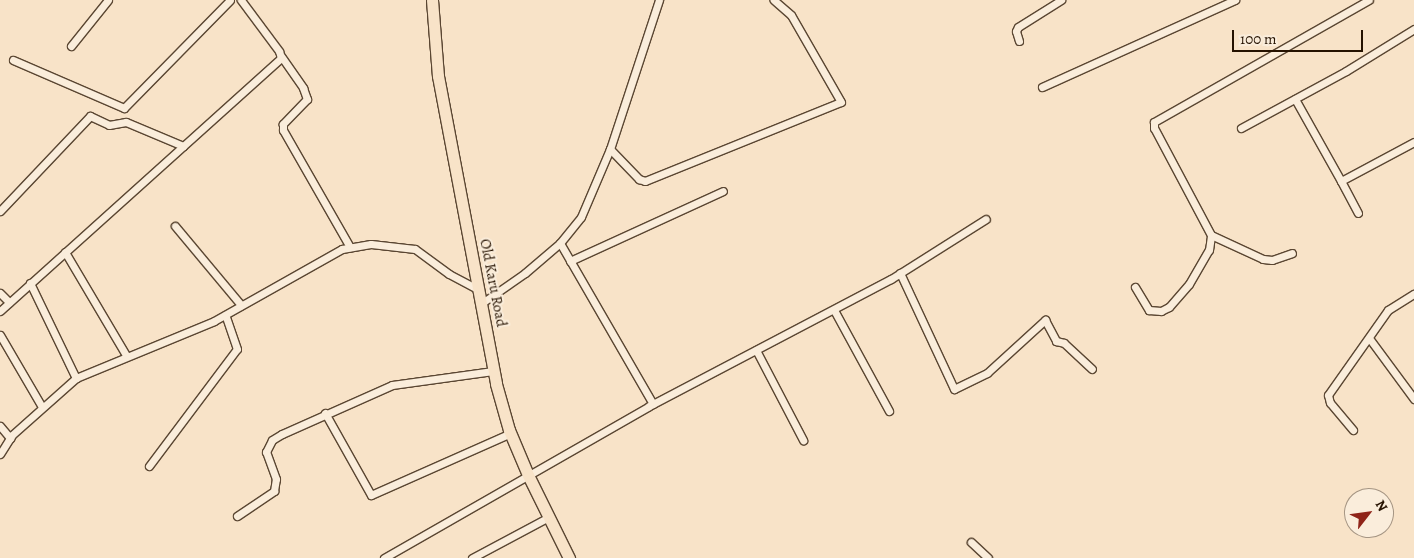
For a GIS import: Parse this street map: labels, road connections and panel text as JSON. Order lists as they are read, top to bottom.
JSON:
{
  "streets": {
    "main road": ["Old Karu Road"]
  },
  "scale_bar": "100 m",
  "north": "top right"
}
